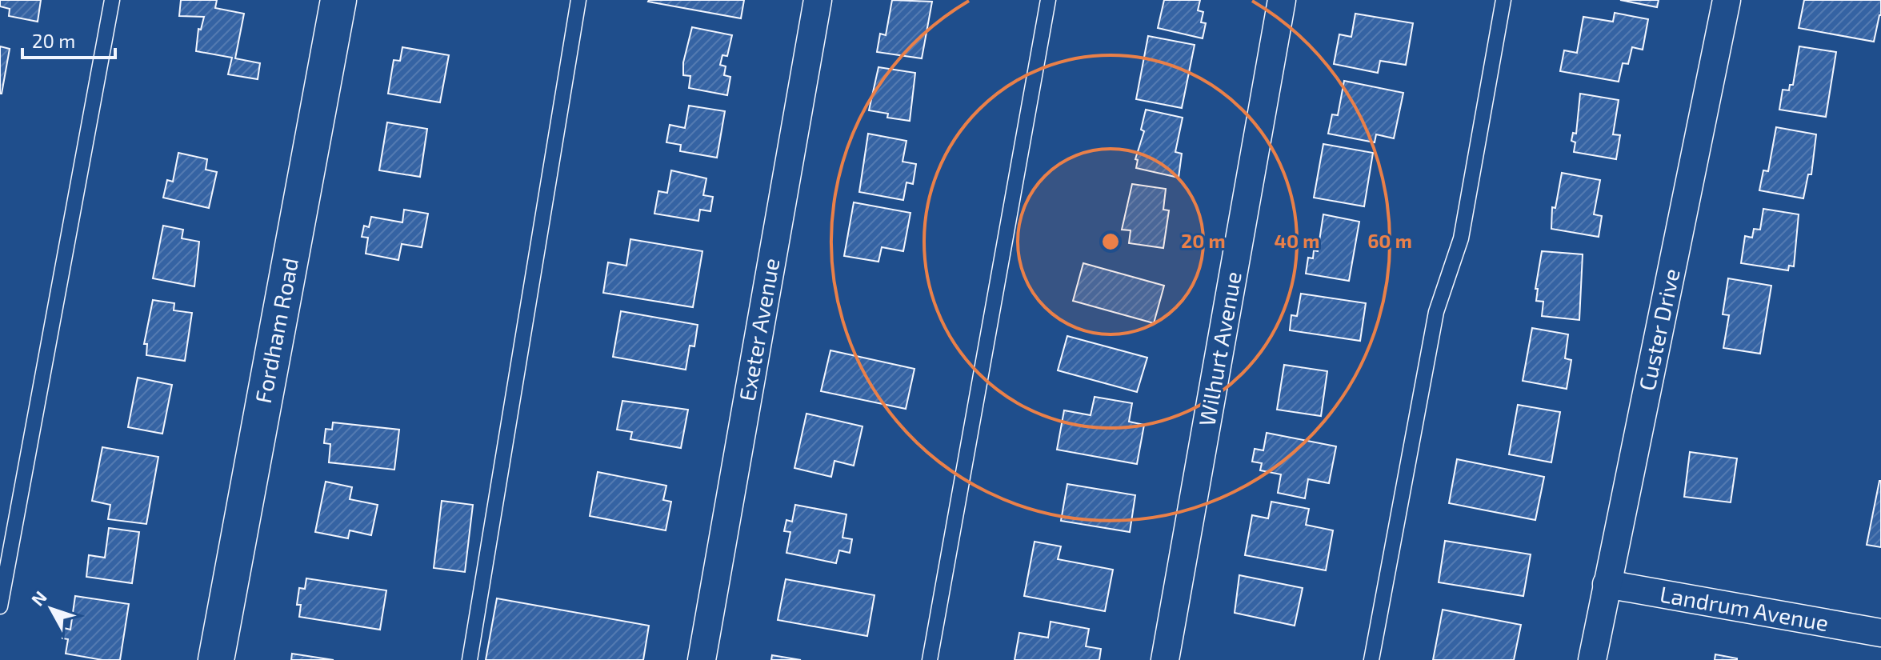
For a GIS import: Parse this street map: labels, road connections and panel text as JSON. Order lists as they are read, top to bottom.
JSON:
{
  "streets": {
    "street": [
      "Exeter Avenue",
      "Custer Drive",
      "Fordham Road",
      "Wilhurt Avenue",
      "Landrum Avenue"
    ]
  },
  "crossings": [
    ["Custer Drive", "Landrum Avenue"]
  ],
  "scale_bar": "20 m",
  "north": "top left",
  "rings": ["20 m", "40 m", "60 m"]
}
